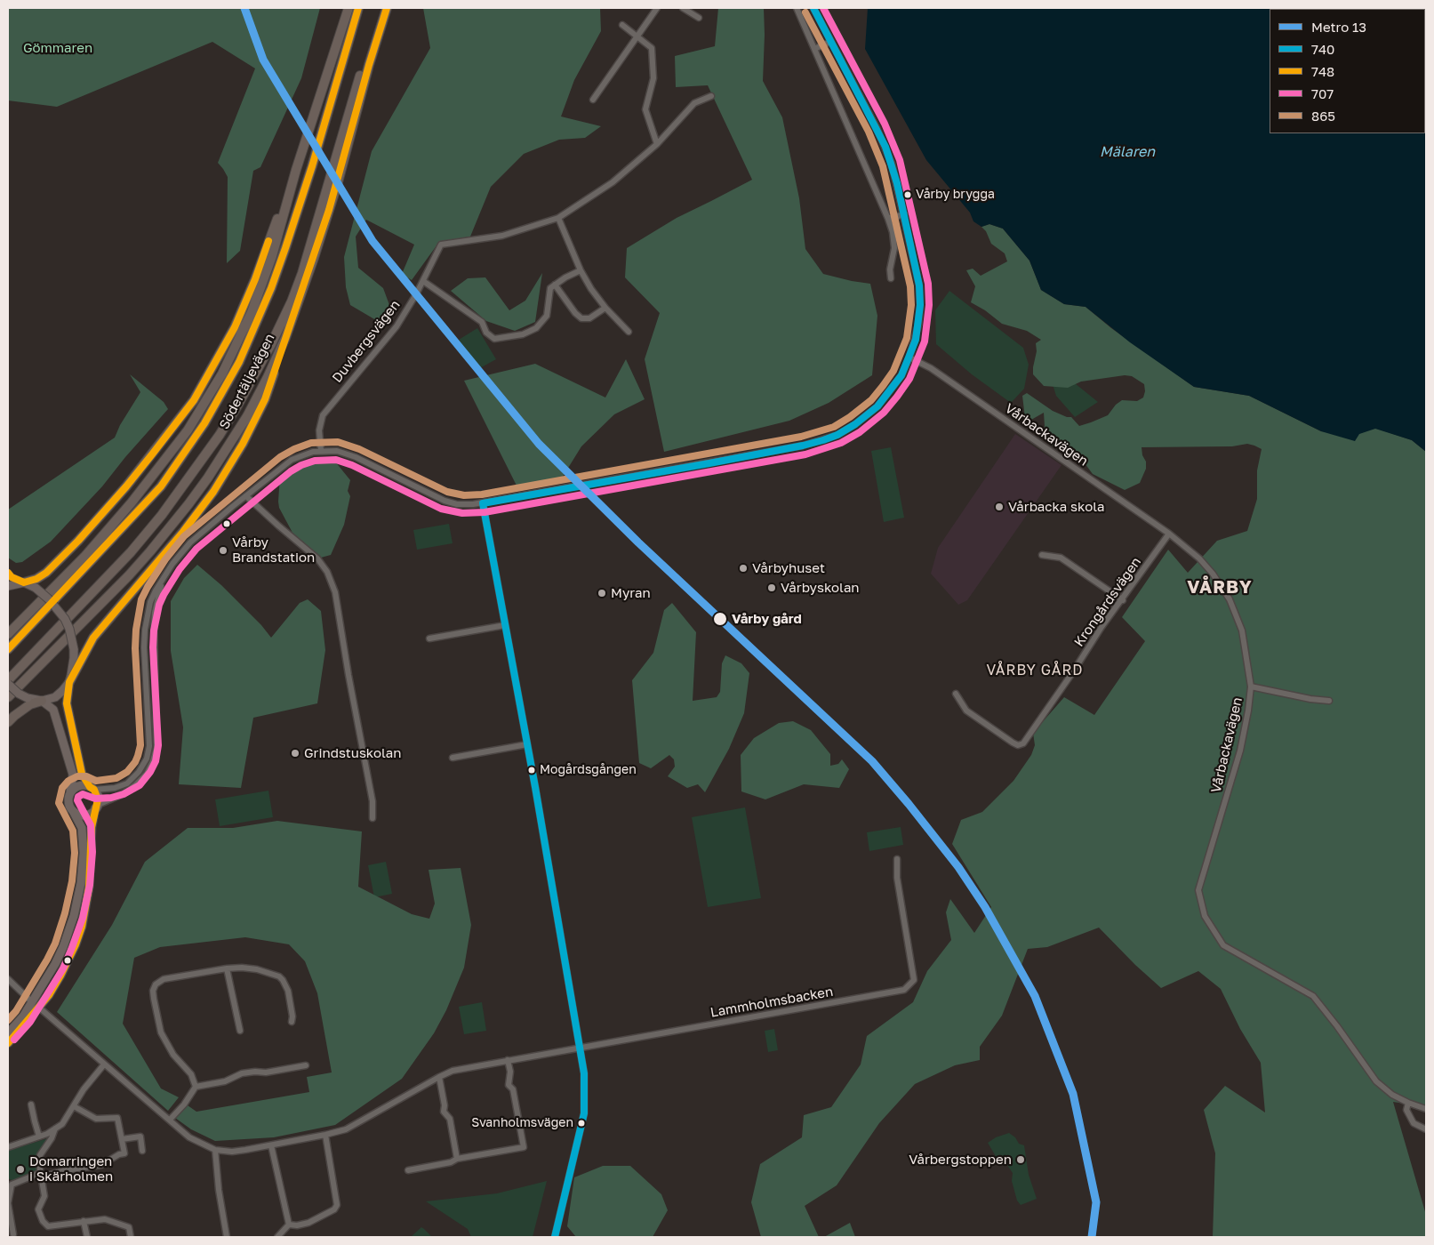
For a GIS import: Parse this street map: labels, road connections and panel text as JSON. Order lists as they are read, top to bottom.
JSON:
{
  "streets": {
    "highway": ["Södertäljevägen"],
    "street": [
      "Duvbergsvägen",
      "Vårbackavägen",
      "Krongårdsvägen",
      "Lammholmsbacken"
    ]
  },
  "crossings": [
    ["Vårbackavägen", "Krongårdsvägen"]
  ],
  "districts": ["VÅRBY", "VÅRBY GÅRD"],
  "water": ["Mälaren"],
  "parks": ["Gömmaren"],
  "places": [
    "Vårby brygga",
    "Vårbacka skola",
    "Vårby Brandstation",
    "Vårbyhuset",
    "Vårbyskolan",
    "Myran",
    "Vårby gård",
    "Grindstuskolan",
    "Mogårdsgången",
    "Svanholmsvägen",
    "Vårbergstoppen",
    "Domarringen i Skärholmen"
  ],
  "lines": [
    "metro line 13",
    "transit line 740",
    "transit line 748",
    "transit line 707",
    "transit line 865"
  ],
  "legend": [
    "Metro 13",
    "740",
    "748",
    "707",
    "865"
  ]
}
